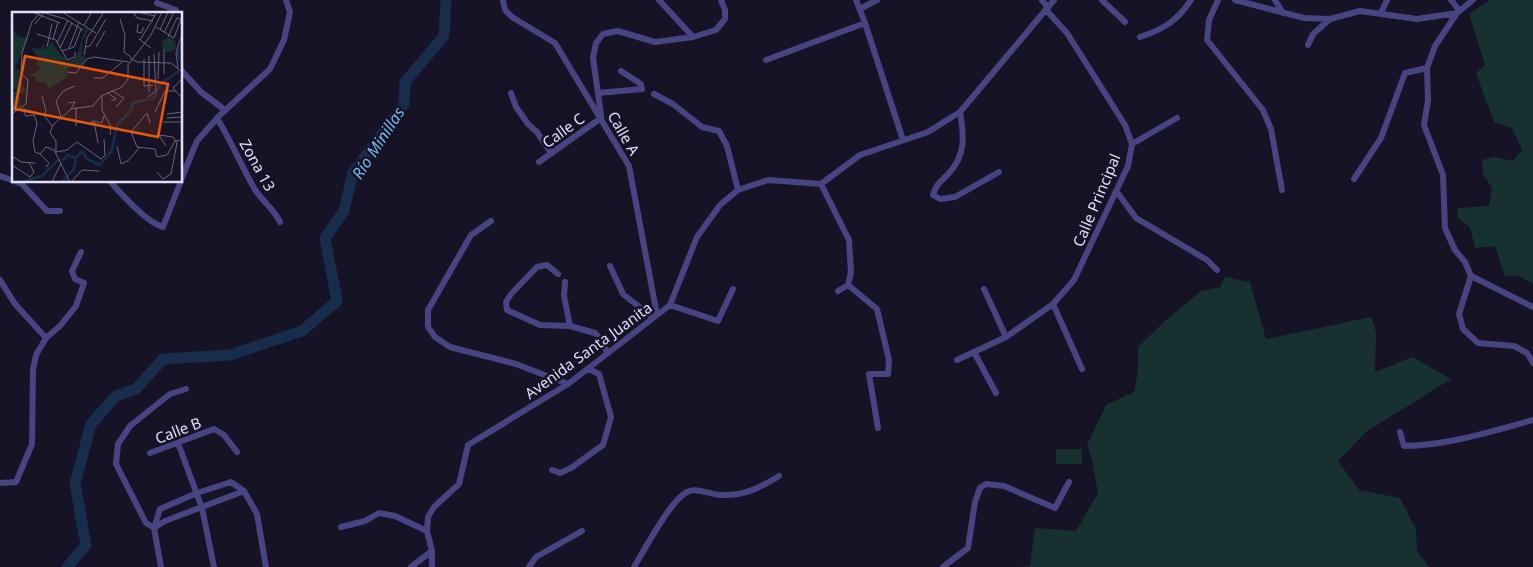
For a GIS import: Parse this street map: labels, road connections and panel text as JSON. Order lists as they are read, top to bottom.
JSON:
{
  "streets": {
    "street": [
      "Calle C",
      "Calle A",
      "Zona 13",
      "Calle Principal",
      "Avenida Santa Juanita",
      "Calle B"
    ]
  },
  "crossings": [
    ["Calle C", "Calle A"],
    ["Calle A", "Avenida Santa Juanita"]
  ],
  "water": ["Río Minillas"]
}
